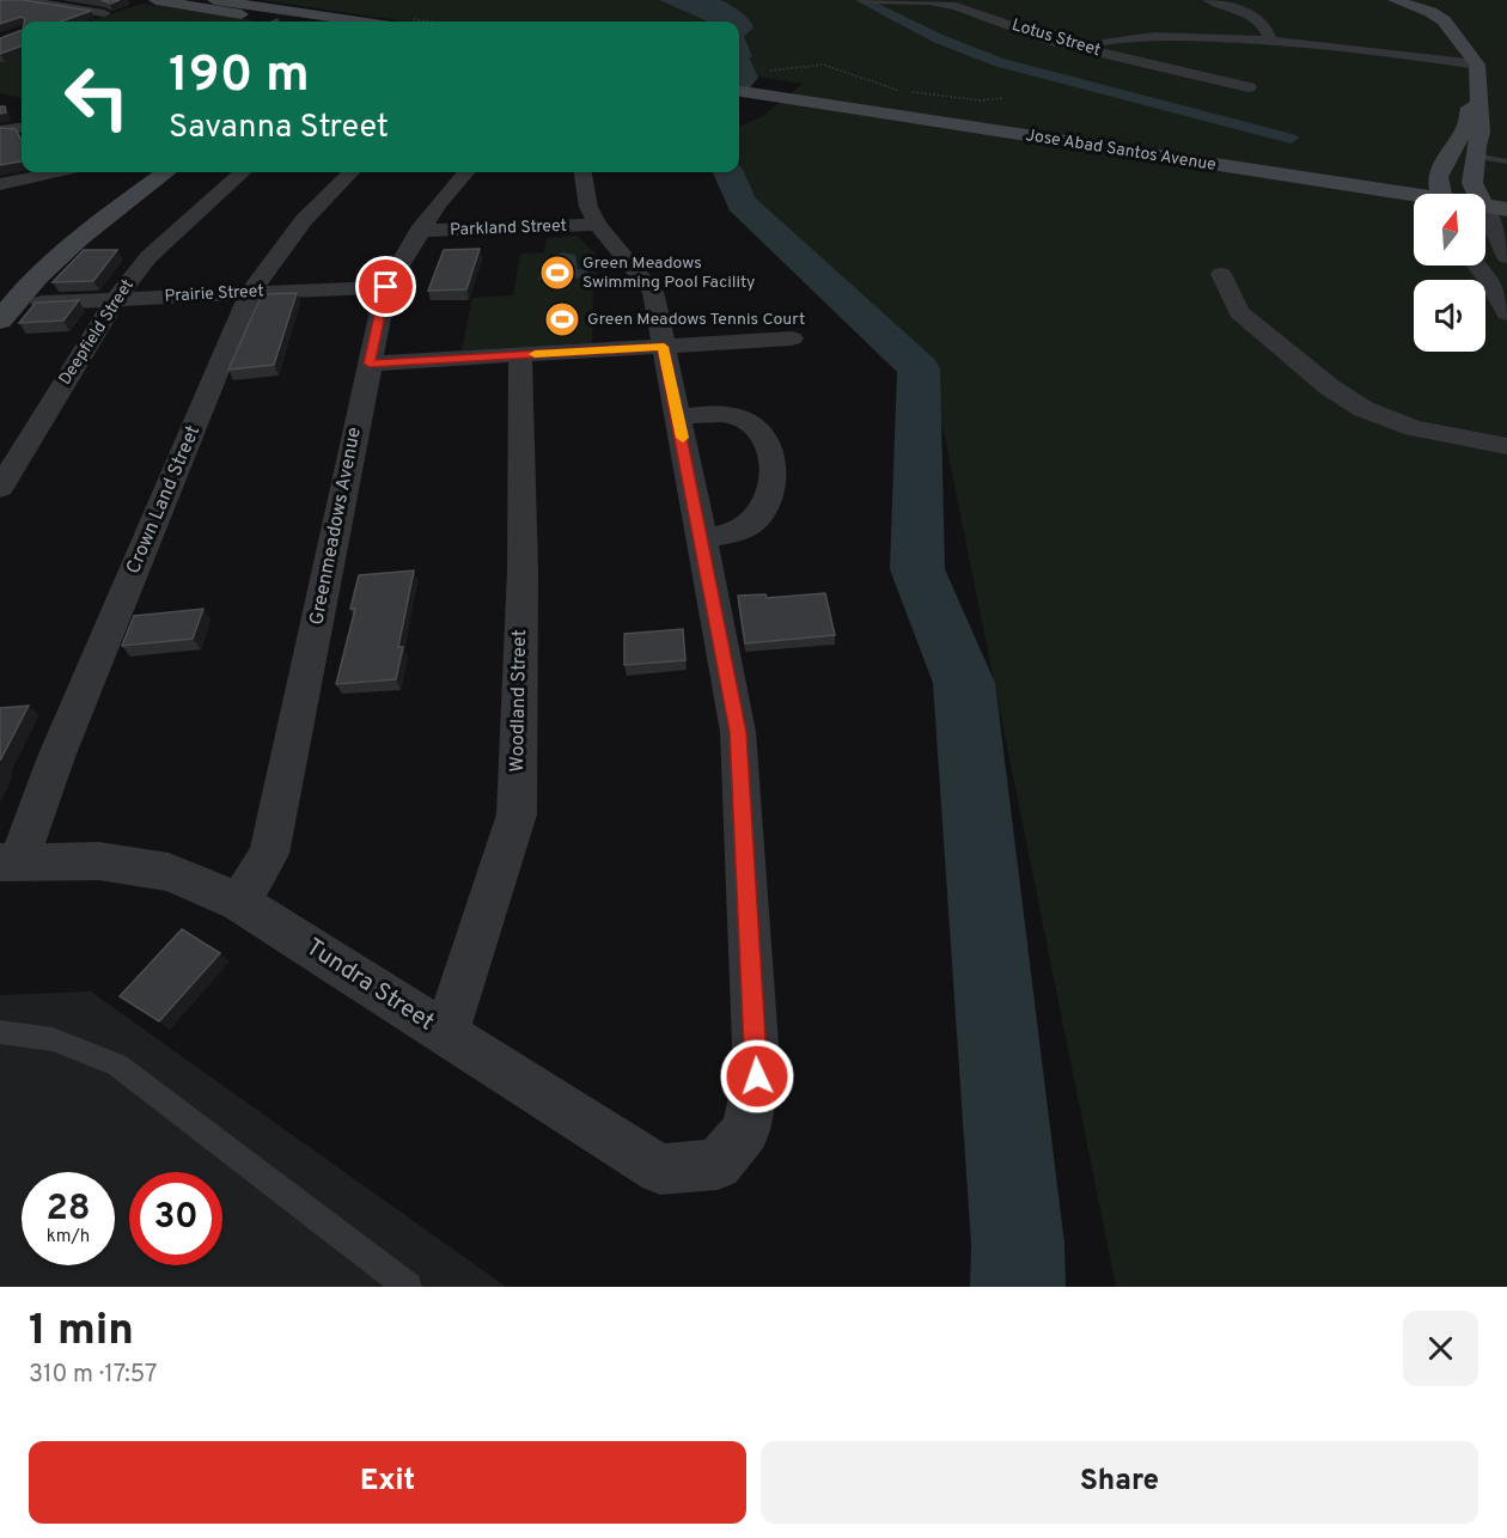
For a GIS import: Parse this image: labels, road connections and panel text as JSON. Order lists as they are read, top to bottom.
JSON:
{
  "streets": {
    "main road": ["Jose Abad Santos Avenue"],
    "street": [
      "Lotus Street",
      "Parkland Street",
      "Prairie Street",
      "Deepfield Street",
      "Crown Land Street",
      "Greenmeadows Avenue",
      "Woodland Street",
      "Tundra Street"
    ]
  },
  "crossings": [
    ["Parkland Street", "Greenmeadows Avenue"],
    ["Prairie Street", "Deepfield Street"],
    ["Prairie Street", "Crown Land Street"],
    ["Prairie Street", "Greenmeadows Avenue"],
    ["Crown Land Street", "Tundra Street"],
    ["Greenmeadows Avenue", "Tundra Street"],
    ["Woodland Street", "Tundra Street"]
  ],
  "places": {
    "sports": ["Green Meadows Swimming Pool Facility", "Green Meadows Tennis Court"]
  },
  "north": "top",
  "page": {
    "turn": ["190 m", "Savanna Street"],
    "speed": "28 km/h",
    "limit": "30",
    "heading": ["1 min", "310 m · 17:57"],
    "buttons": ["Exit", "Share"]
  }
}
